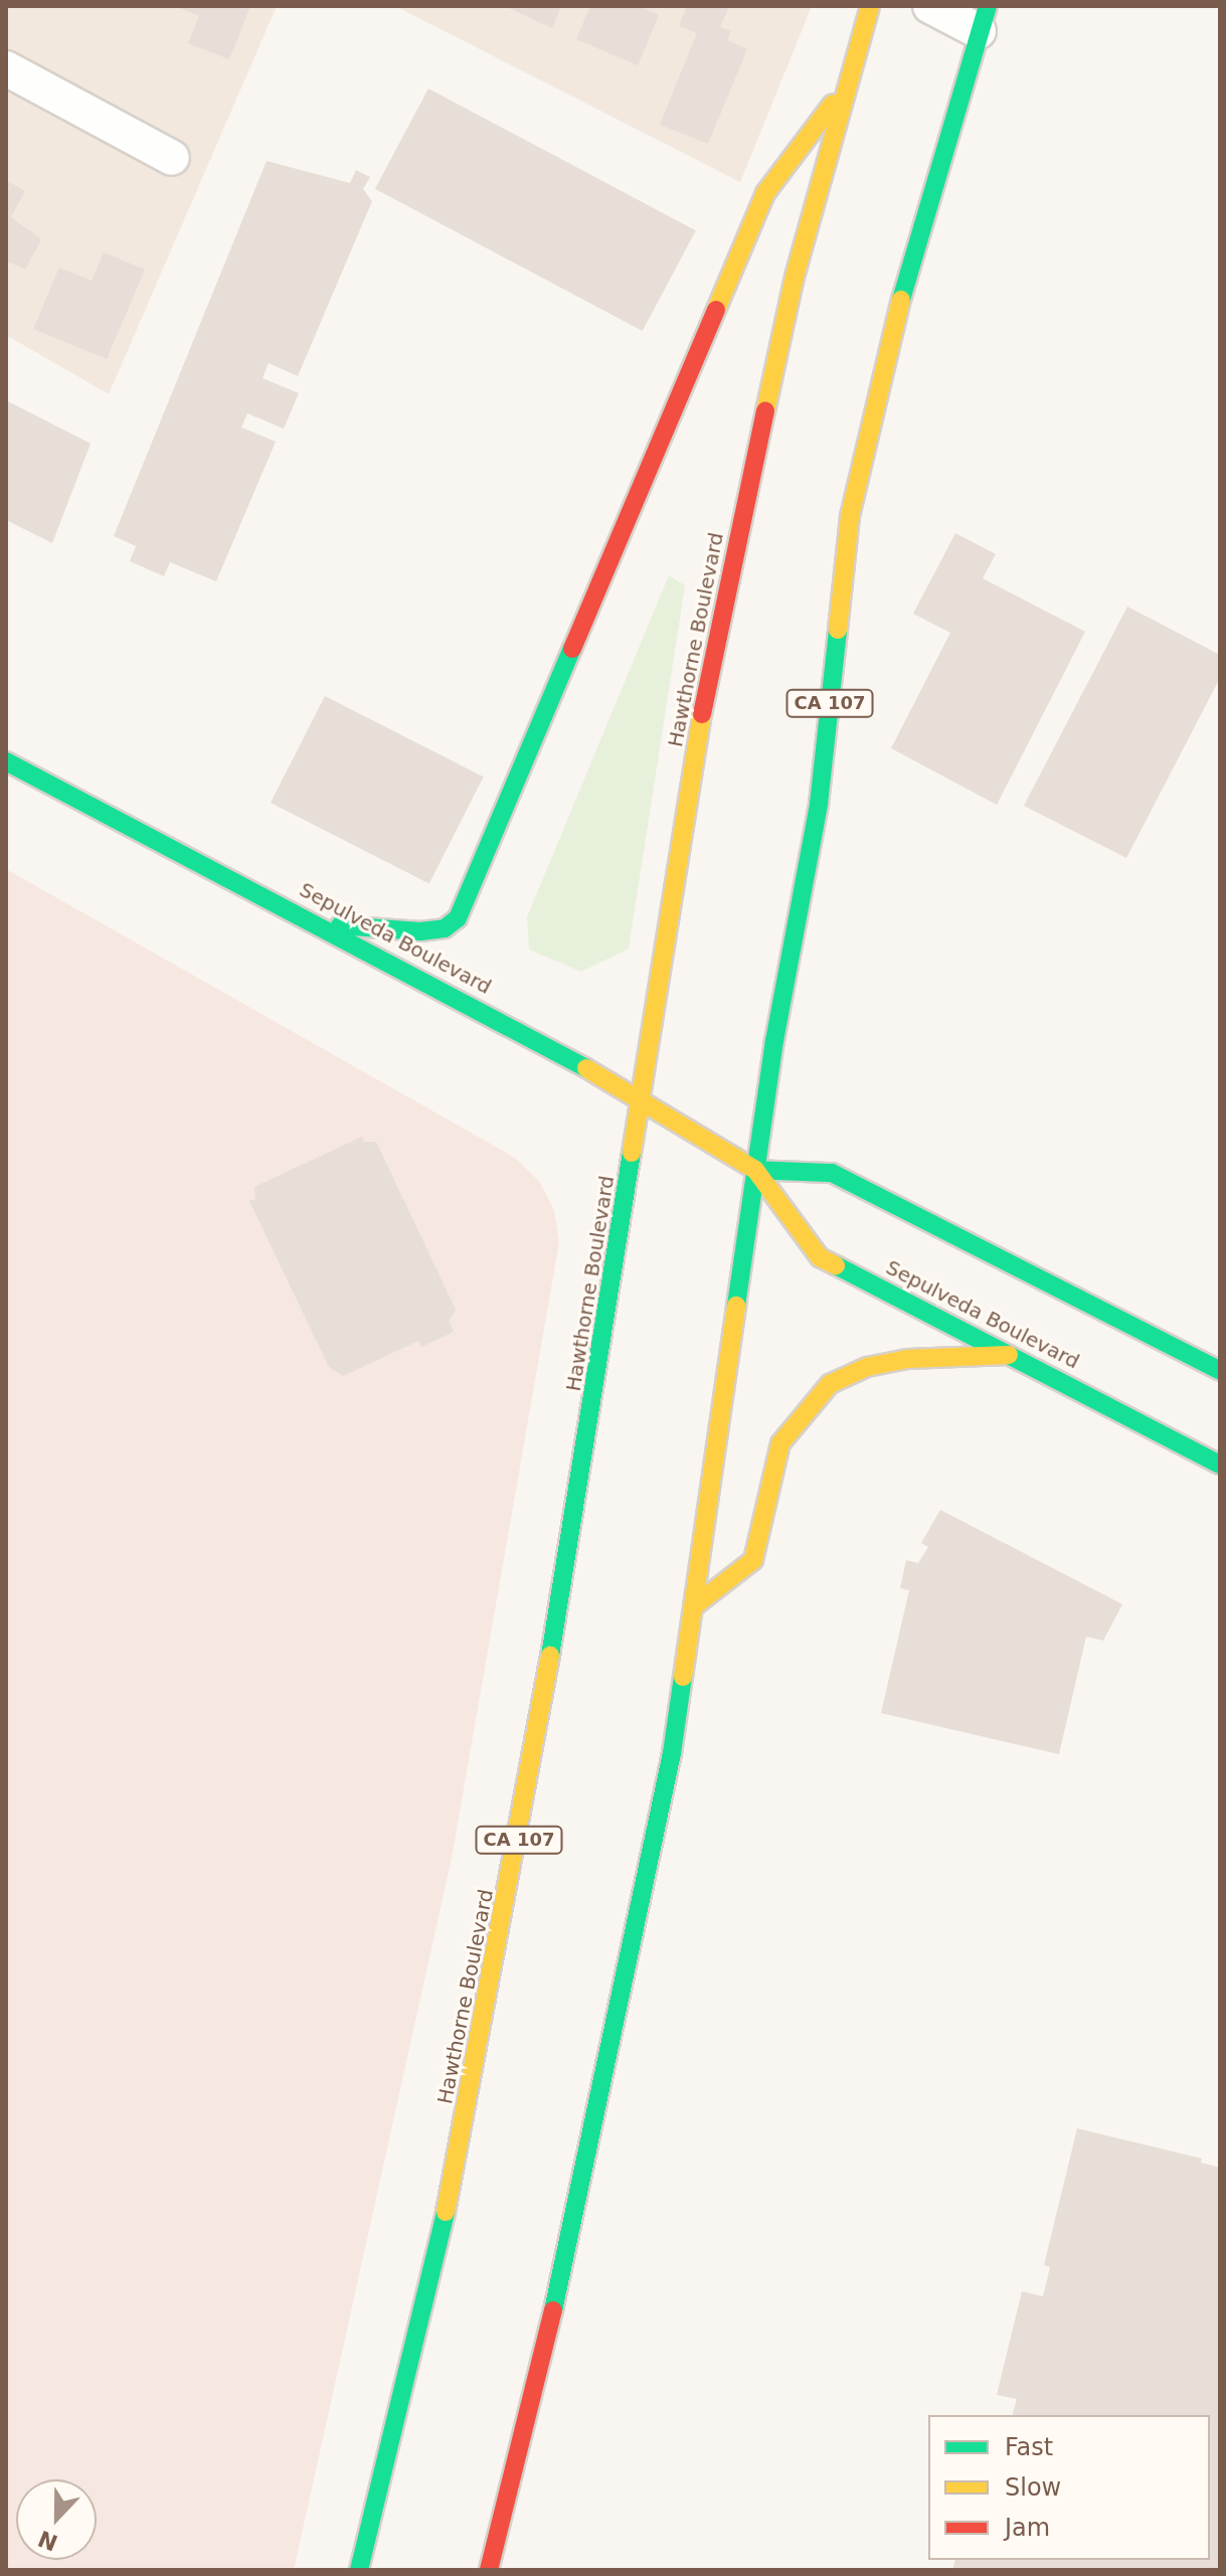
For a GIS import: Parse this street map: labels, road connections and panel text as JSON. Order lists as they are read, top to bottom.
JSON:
{
  "streets": {
    "main road": ["Hawthorne Boulevard", "CA 107", "Sepulveda Boulevard"]
  },
  "crossings": [
    ["Hawthorne Boulevard", "Sepulveda Boulevard"],
    ["CA 107", "Sepulveda Boulevard"]
  ],
  "legend": ["Fast", "Slow", "Jam"],
  "north": "bottom"
}
